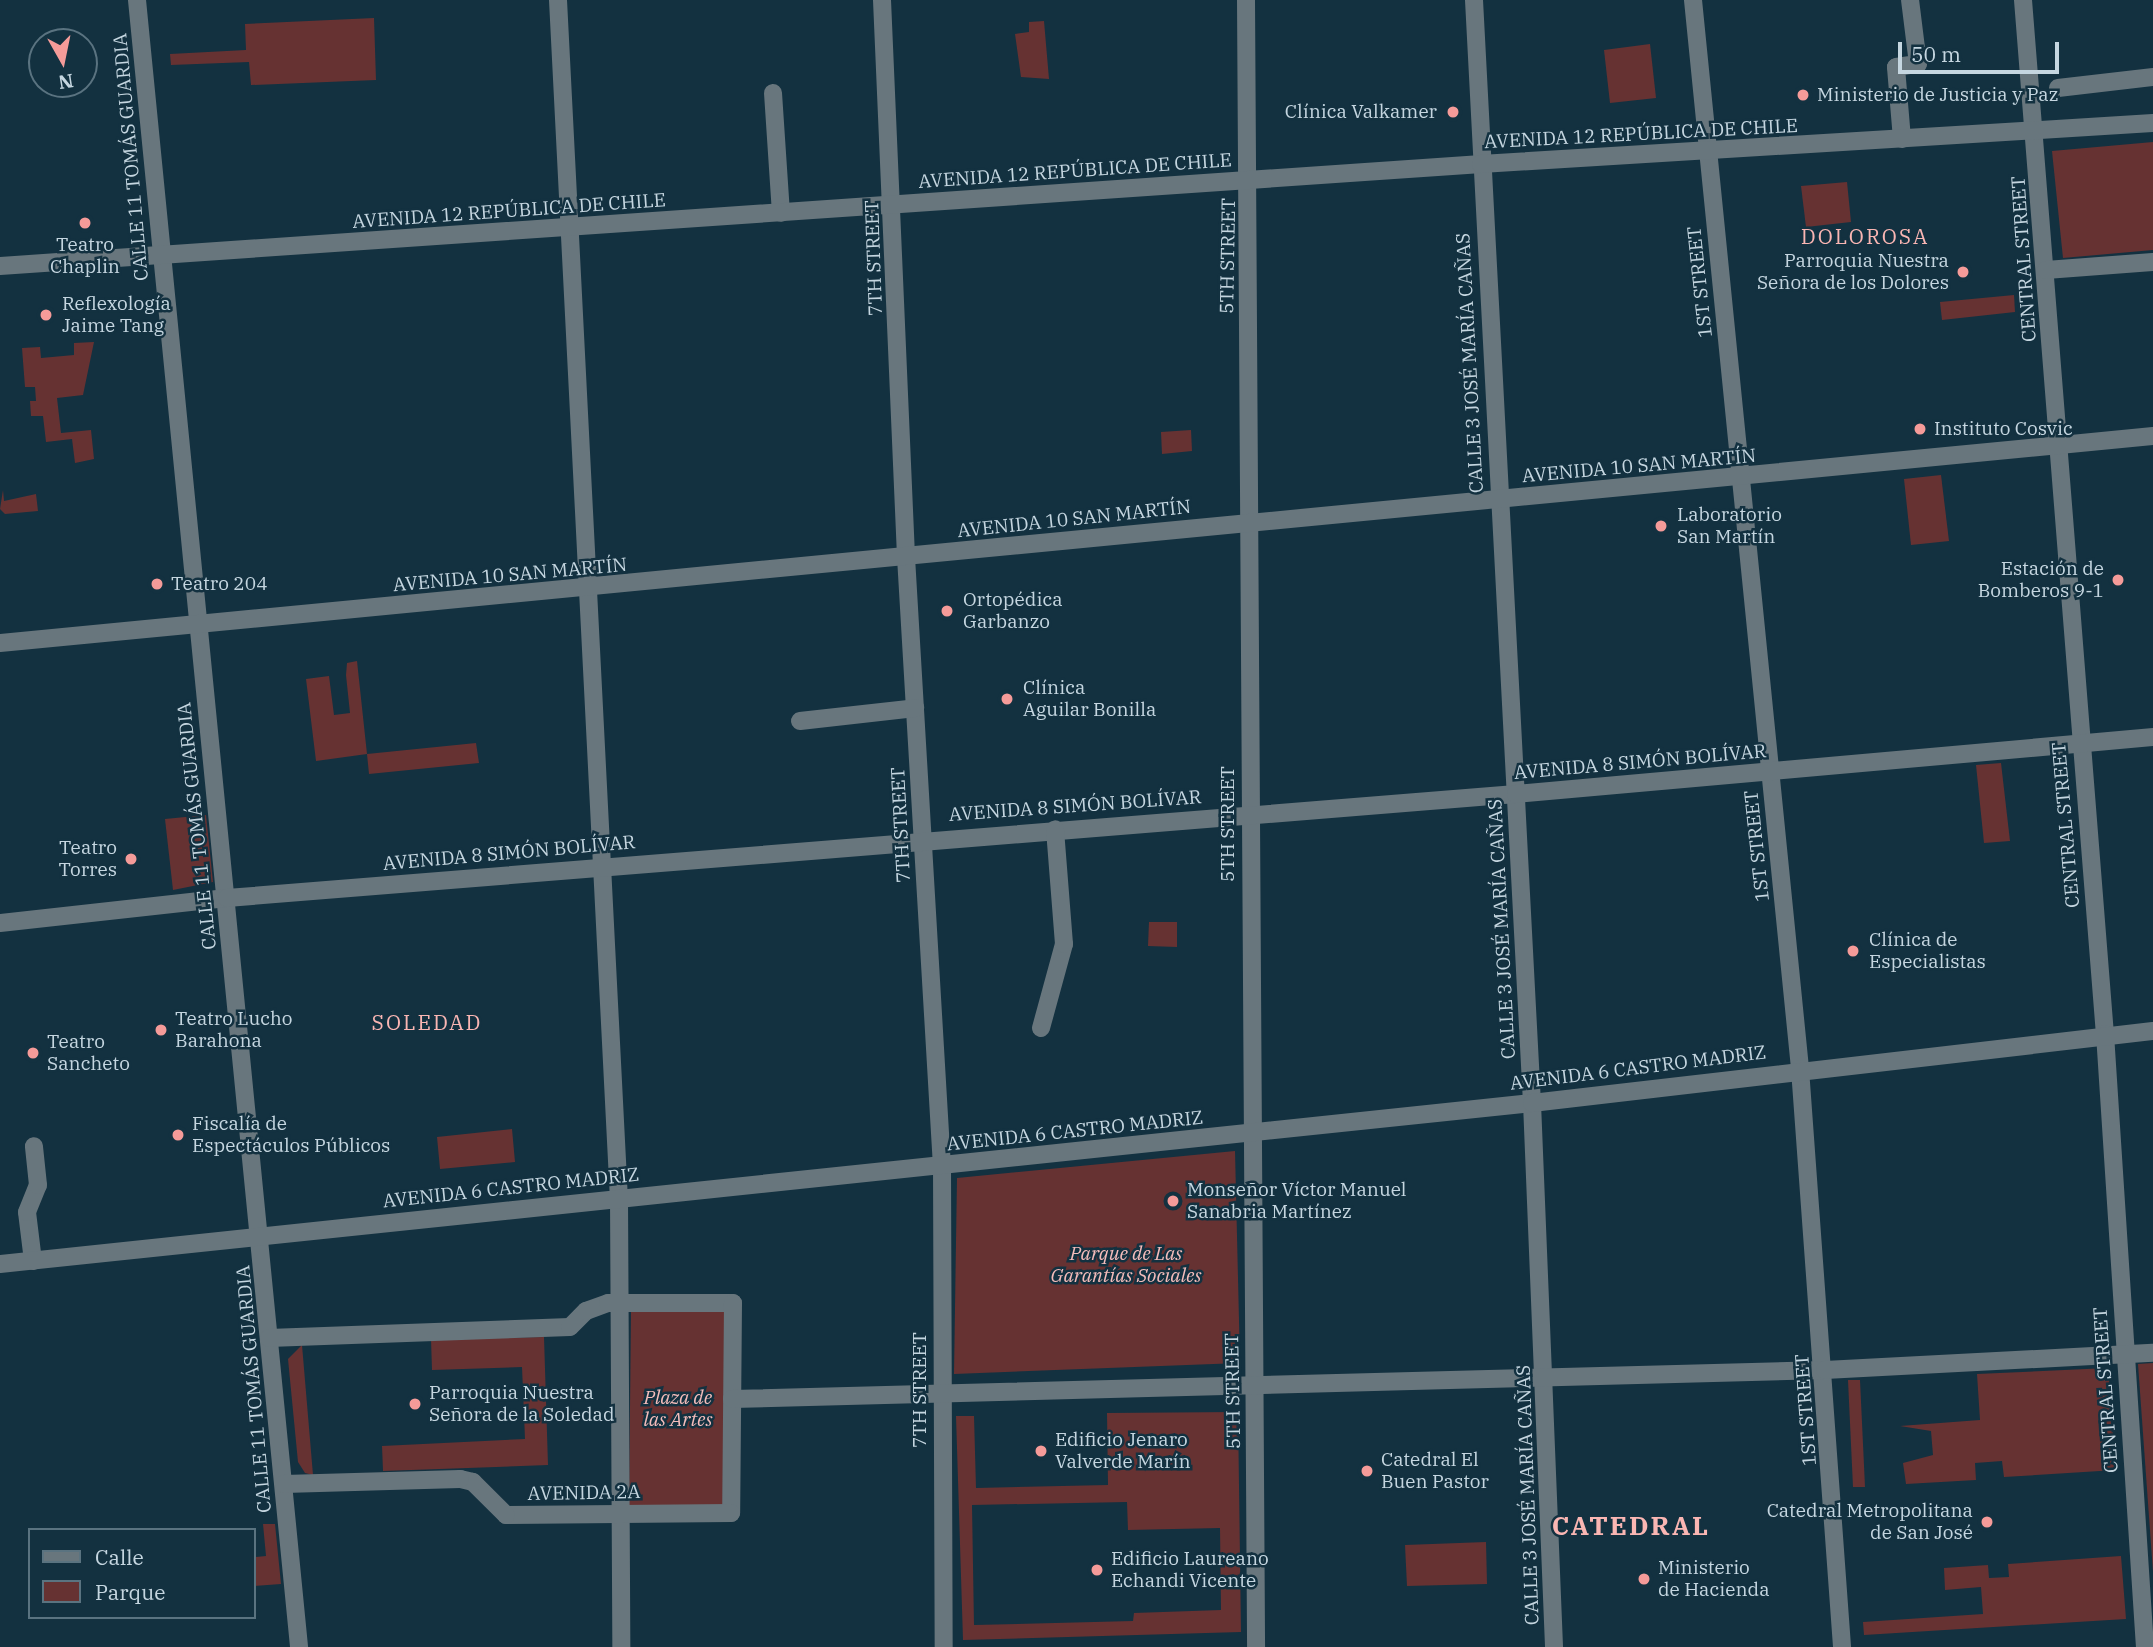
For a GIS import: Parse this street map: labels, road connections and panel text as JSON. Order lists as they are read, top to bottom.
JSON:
{
  "streets": {
    "street": [
      "AVENIDA 12 REPÚBLICA DE CHILE",
      "CALLE 11 TOMÁS GUARDIA",
      "5TH STREET",
      "7TH STREET",
      "CENTRAL STREET",
      "1ST STREET",
      "CALLE 3 JOSÉ MARÍA CAÑAS",
      "AVENIDA 10 SAN MARTÍN",
      "AVENIDA 8 SIMÓN BOLÍVAR",
      "AVENIDA 6 CASTRO MADRIZ",
      "AVENIDA 2A"
    ]
  },
  "crossings": [
    ["AVENIDA 12 REPÚBLICA DE CHILE", "CALLE 11 TOMÁS GUARDIA"],
    ["AVENIDA 12 REPÚBLICA DE CHILE", "5TH STREET"],
    ["AVENIDA 12 REPÚBLICA DE CHILE", "7TH STREET"],
    ["AVENIDA 12 REPÚBLICA DE CHILE", "CENTRAL STREET"],
    ["AVENIDA 12 REPÚBLICA DE CHILE", "1ST STREET"],
    ["AVENIDA 12 REPÚBLICA DE CHILE", "CALLE 3 JOSÉ MARÍA CAÑAS"],
    ["CALLE 11 TOMÁS GUARDIA", "AVENIDA 10 SAN MARTÍN"],
    ["CALLE 11 TOMÁS GUARDIA", "AVENIDA 8 SIMÓN BOLÍVAR"],
    ["CALLE 11 TOMÁS GUARDIA", "AVENIDA 6 CASTRO MADRIZ"],
    ["CALLE 11 TOMÁS GUARDIA", "AVENIDA 2A"],
    ["5TH STREET", "AVENIDA 10 SAN MARTÍN"],
    ["5TH STREET", "AVENIDA 8 SIMÓN BOLÍVAR"],
    ["5TH STREET", "AVENIDA 6 CASTRO MADRIZ"],
    ["7TH STREET", "AVENIDA 10 SAN MARTÍN"],
    ["7TH STREET", "AVENIDA 8 SIMÓN BOLÍVAR"],
    ["7TH STREET", "AVENIDA 6 CASTRO MADRIZ"],
    ["CENTRAL STREET", "AVENIDA 10 SAN MARTÍN"],
    ["CENTRAL STREET", "AVENIDA 8 SIMÓN BOLÍVAR"],
    ["CENTRAL STREET", "AVENIDA 6 CASTRO MADRIZ"],
    ["1ST STREET", "AVENIDA 10 SAN MARTÍN"],
    ["1ST STREET", "AVENIDA 8 SIMÓN BOLÍVAR"],
    ["1ST STREET", "AVENIDA 6 CASTRO MADRIZ"],
    ["CALLE 3 JOSÉ MARÍA CAÑAS", "AVENIDA 10 SAN MARTÍN"],
    ["CALLE 3 JOSÉ MARÍA CAÑAS", "AVENIDA 8 SIMÓN BOLÍVAR"],
    ["CALLE 3 JOSÉ MARÍA CAÑAS", "AVENIDA 6 CASTRO MADRIZ"]
  ],
  "districts": ["DOLOROSA", "SOLEDAD", "CATEDRAL"],
  "parks": ["Parque de Las Garantías Sociales", "Plaza de las Artes"],
  "places": [
    "Ministerio de Justicia y Paz",
    "Clínica Valkamer",
    "Teatro Chaplin",
    "Parroquia Nuestra Señora de los Dolores",
    "Reflexología Jaime Tang",
    "Instituto Cosvic",
    "Laboratorio San Martín",
    "Estación de Bomberos 9-1",
    "Teatro 204",
    "Ortopédica Garbanzo",
    "Clínica Aguilar Bonilla",
    "Teatro Torres",
    "Clínica de Especialistas",
    "Teatro Lucho Barahona",
    "Teatro Sancheto",
    "Fiscalía de Espectáculos Públicos",
    "Monseñor Víctor Manuel Sanabria Martínez",
    "Parroquia Nuestra Señora de la Soledad",
    "Edificio Jenaro Valverde Marín",
    "Catedral El Buen Pastor",
    "Catedral Metropolitana de San José",
    "Edificio Laureano Echandi Vicente",
    "Ministerio de Hacienda"
  ],
  "legend": ["Calle", "Parque"],
  "scale_bar": "50 m",
  "north": "bottom"
}
